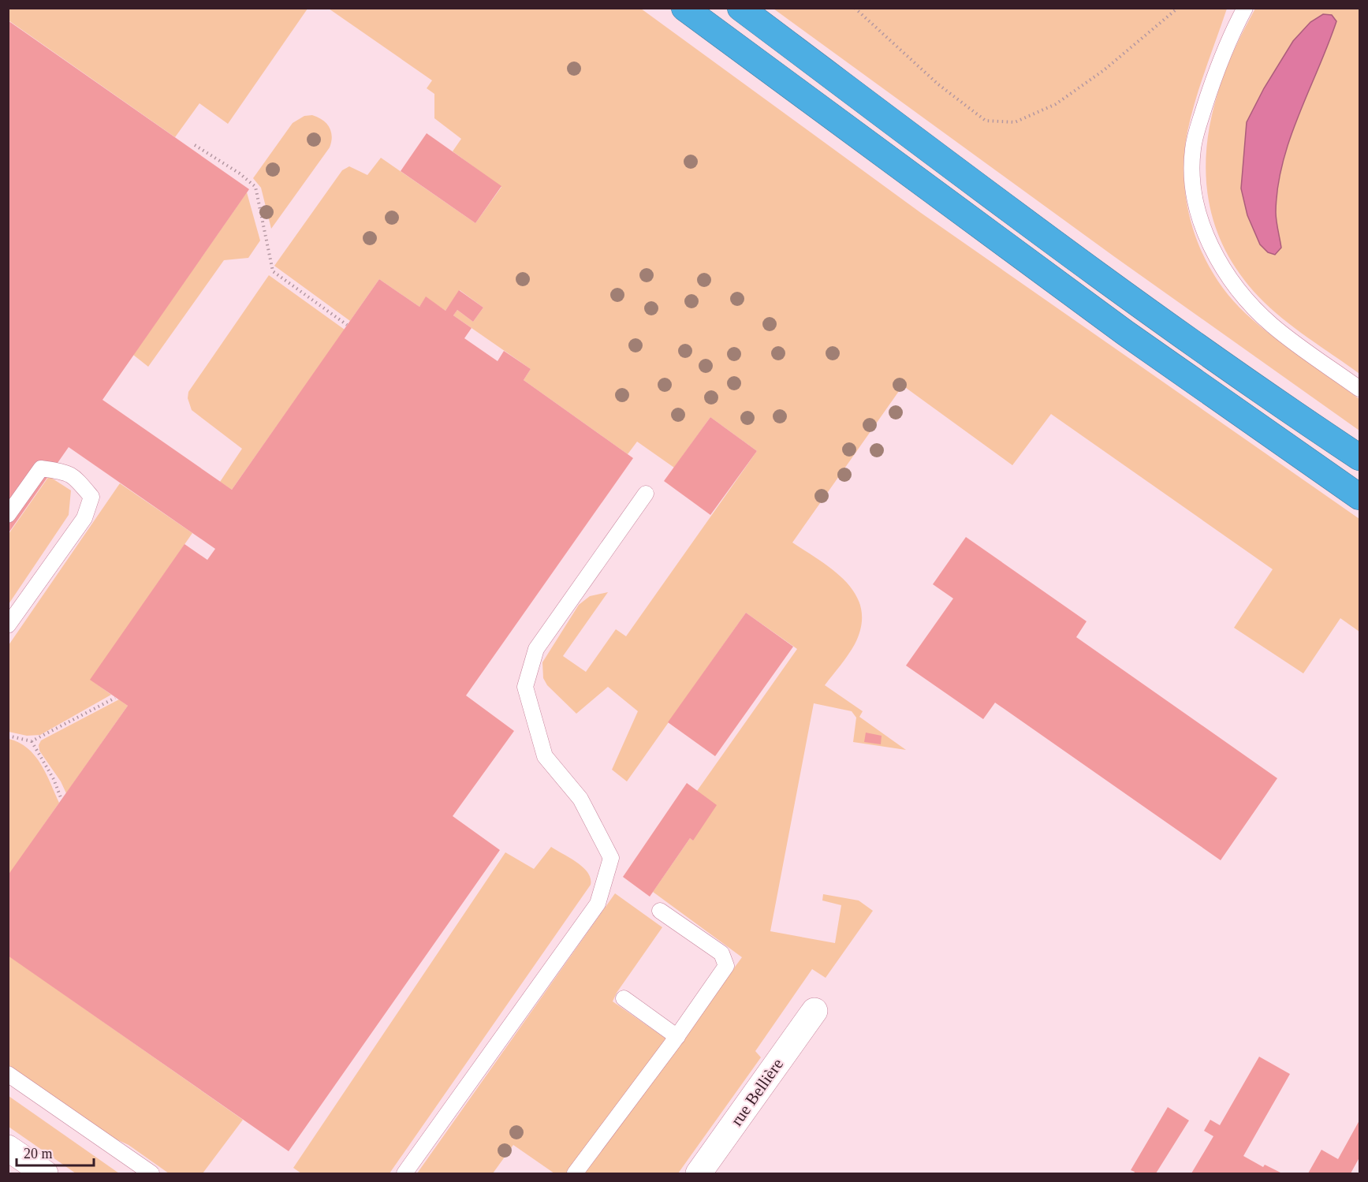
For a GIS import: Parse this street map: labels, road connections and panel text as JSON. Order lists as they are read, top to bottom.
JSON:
{
  "streets": {
    "street": ["rue Bellière"]
  },
  "scale_bar": "20 m"
}
